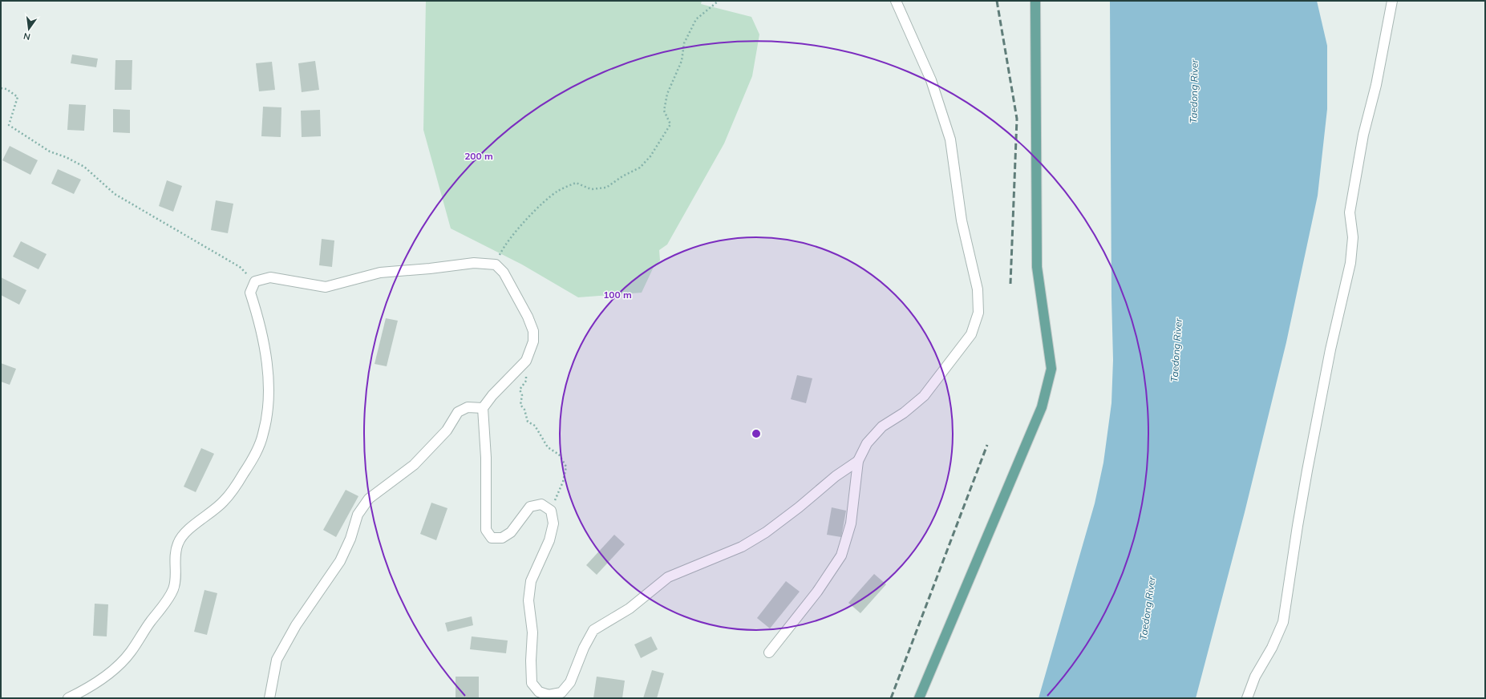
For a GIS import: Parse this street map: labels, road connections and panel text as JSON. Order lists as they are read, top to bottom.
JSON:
{
  "water": ["Taedong River"],
  "north": "bottom",
  "rings": ["200 m", "100 m"]
}
